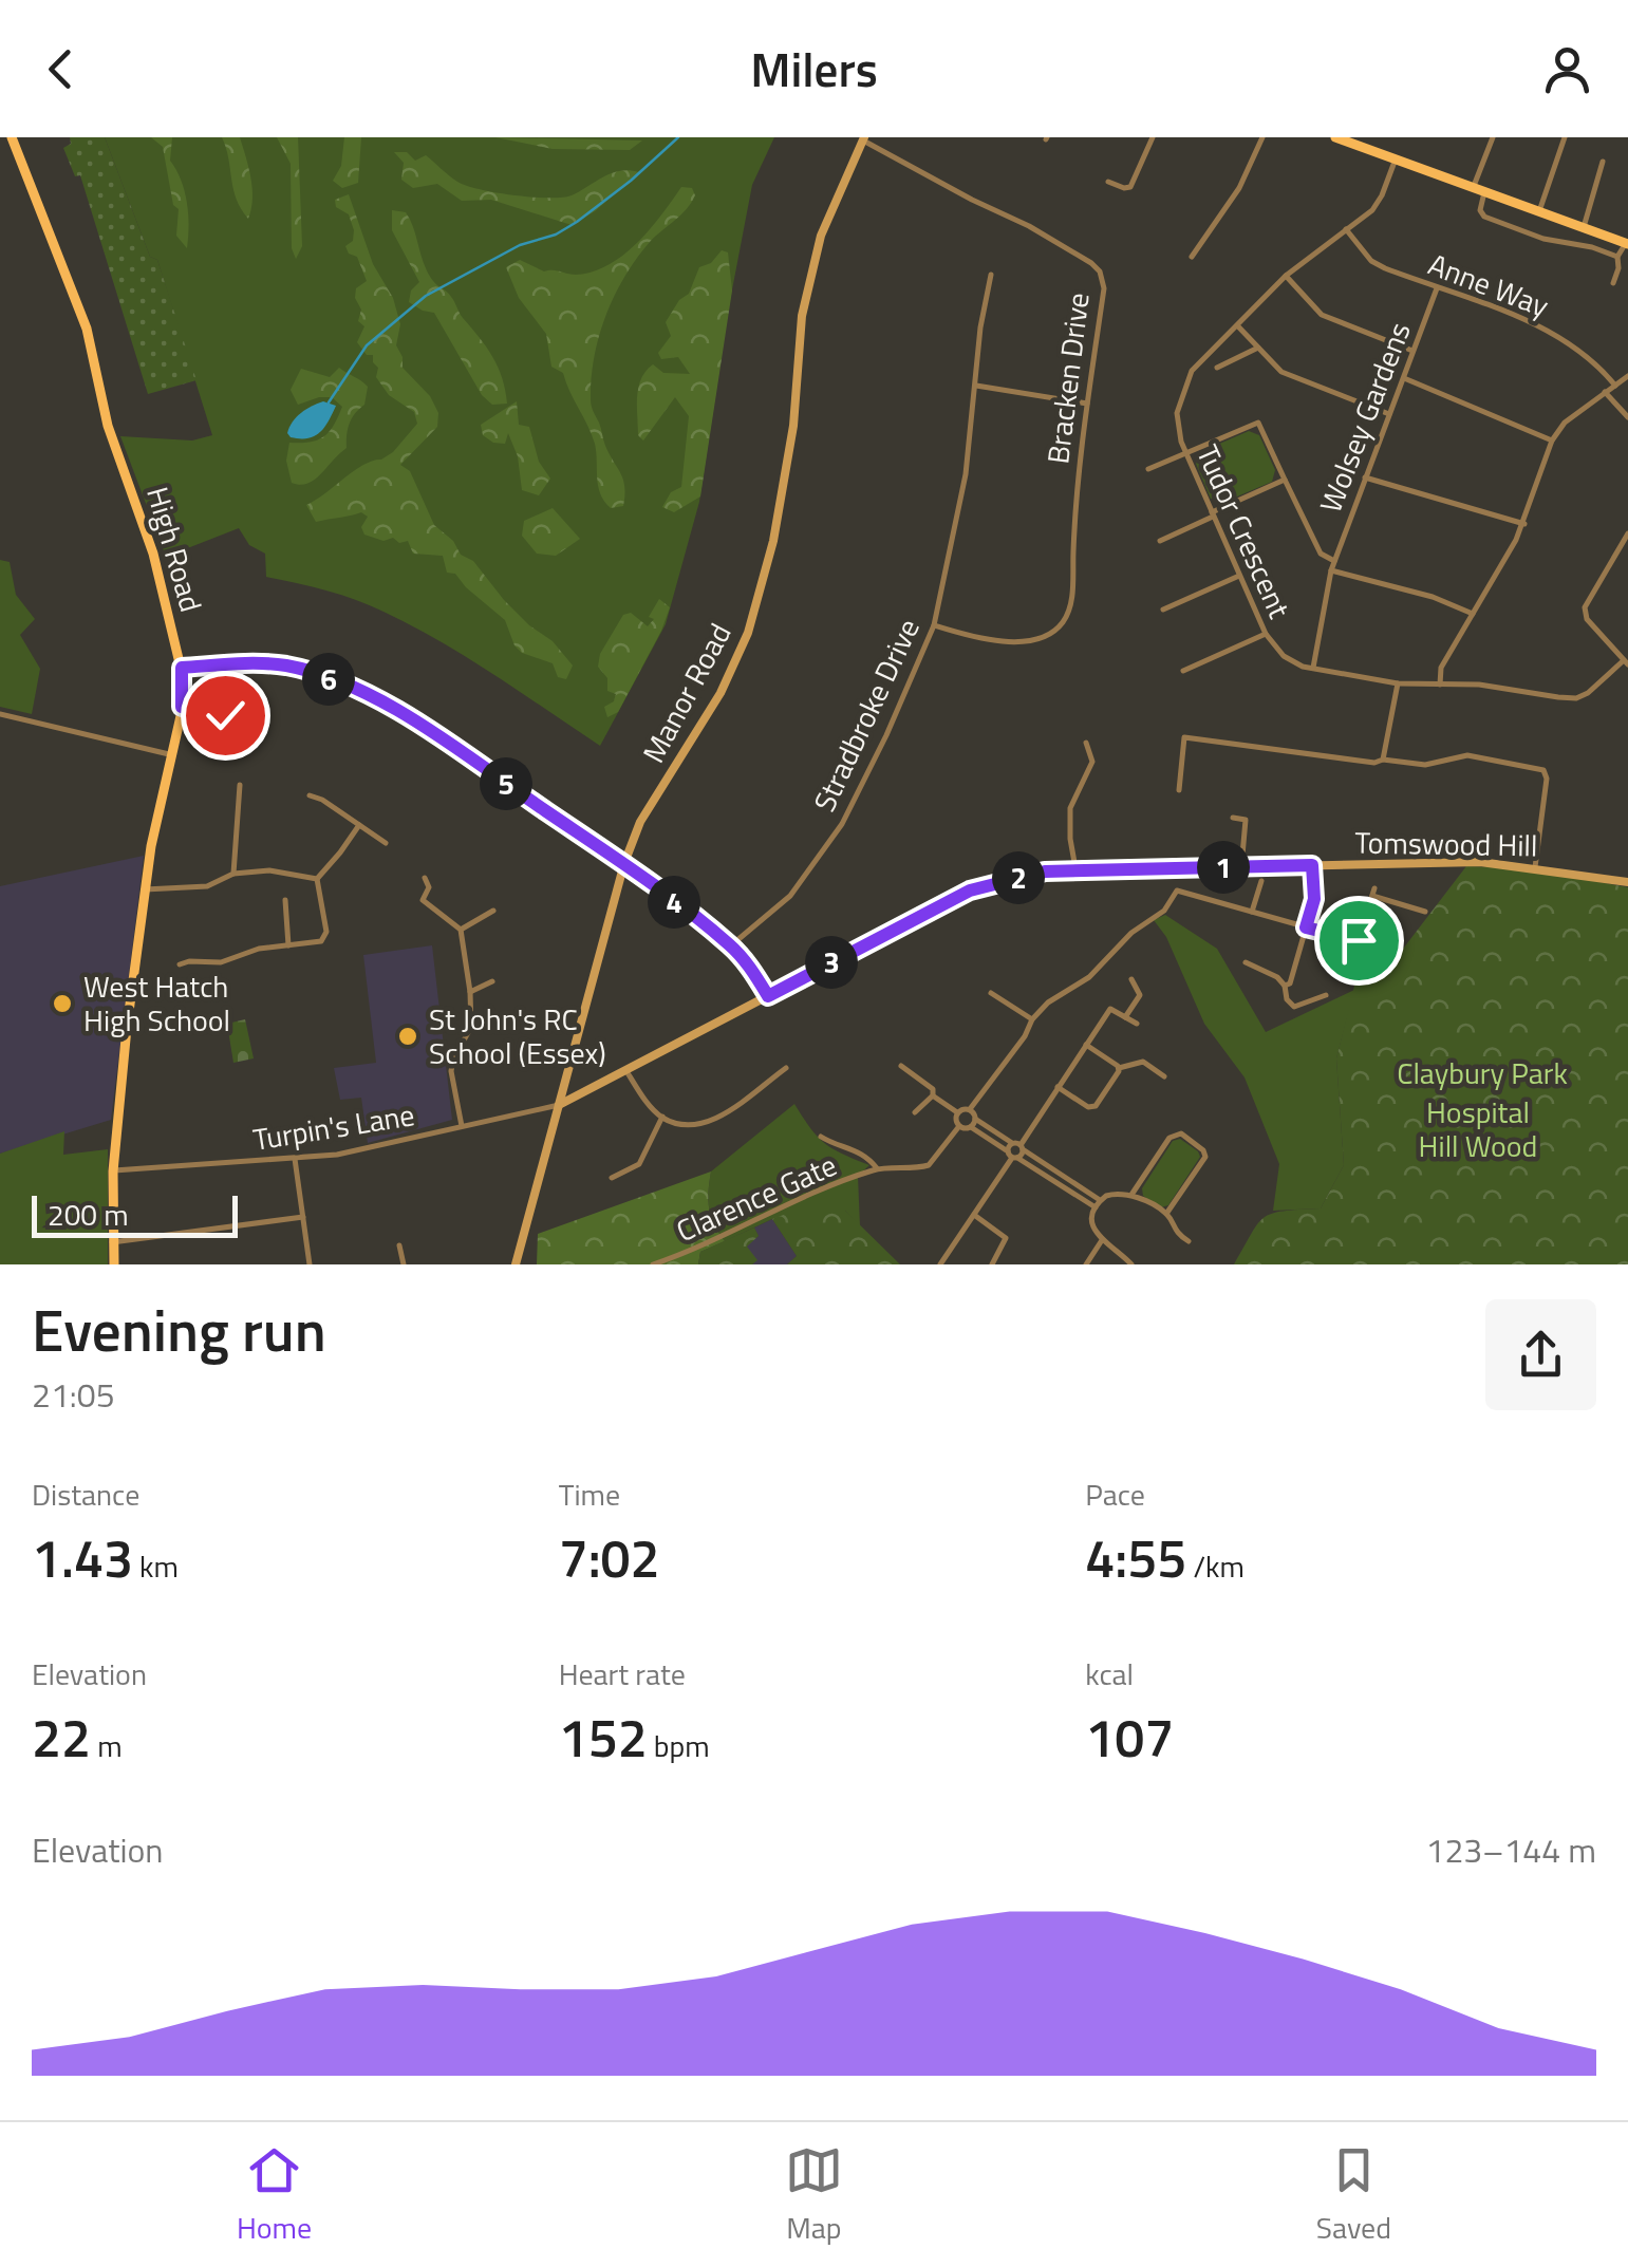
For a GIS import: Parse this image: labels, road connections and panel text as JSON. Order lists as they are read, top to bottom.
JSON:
{
  "streets": {
    "main road": ["High Road"],
    "street": [
      "Anne Way",
      "Bracken Drive",
      "Wolsey Gardens",
      "Tudor Crescent",
      "Manor Road",
      "Stradbroke Drive",
      "Tomswood Hill",
      "Turpin's Lane",
      "Clarence Gate"
    ]
  },
  "crossings": [
    ["Anne Way", "Wolsey Gardens"],
    ["Anne Way", "Tudor Crescent"],
    ["Bracken Drive", "Manor Road"],
    ["Bracken Drive", "Stradbroke Drive"],
    ["Wolsey Gardens", "Tudor Crescent"],
    ["High Road", "Turpin's Lane"],
    ["Manor Road", "Tomswood Hill"],
    ["Manor Road", "Turpin's Lane"],
    ["Tomswood Hill", "Turpin's Lane"]
  ],
  "parks": ["Claybury Park", "Hospital Hill Wood"],
  "places": ["West Hatch High School", "St John's RC School (Essex)"],
  "scale_bar": "200 m",
  "page": {
    "header": "Milers",
    "pins": [
      "6",
      "5",
      "1",
      "2",
      "4",
      "3"
    ],
    "scale": "200 m",
    "heading": ["Evening run", "21:05"],
    "stats": [
      ["Distance", "1.43 km"],
      ["Time", "7:02"],
      ["Pace", "4:55 /km"],
      ["Elevation", "22 m"],
      ["Heart rate", "152 bpm"],
      ["kcal", "107"]
    ],
    "chart": ["Elevation", "123–144 m"],
    "tabs": ["Home", "Map", "Saved"]
  }
}
